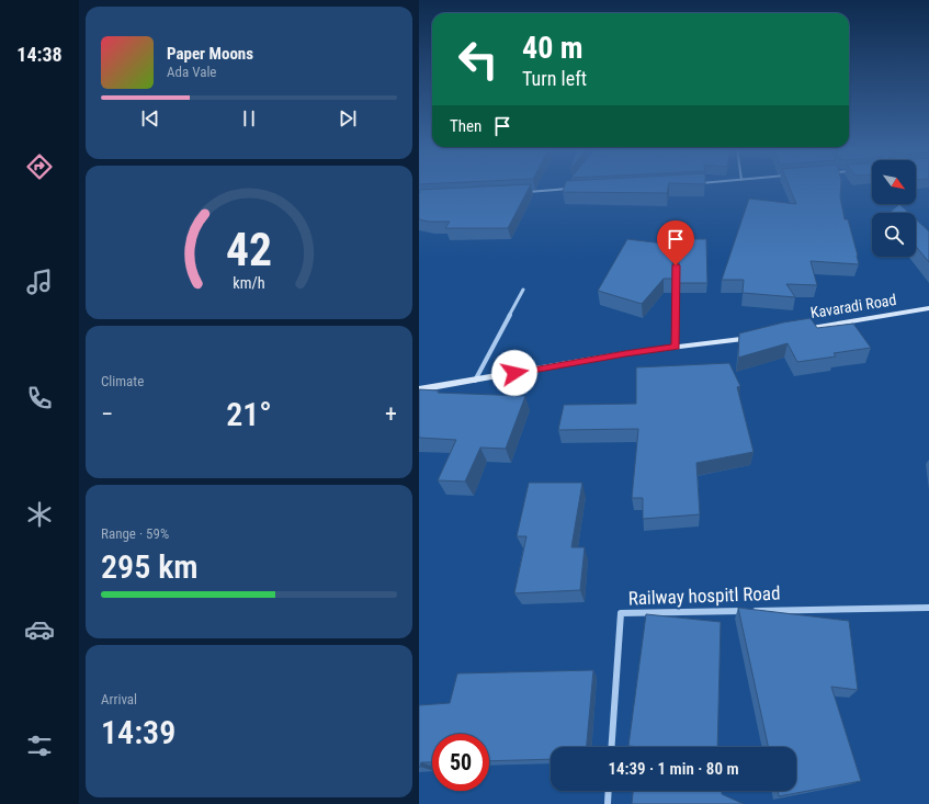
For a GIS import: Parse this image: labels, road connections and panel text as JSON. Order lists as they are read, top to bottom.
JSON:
{
  "streets": {
    "main road": ["Kavaradi Road"],
    "street": ["Railway hospitl Road"]
  },
  "north": "bottom right",
  "page": {
    "tabs": "14:38",
    "turn": ["40 m", "Turn left"],
    "song": ["Paper Moons", "Ada Vale"],
    "then": "Then",
    "tile": [
      "Climate",
      ["Range · 59%", "295 km"],
      ["Arrival", "14:39"]
    ],
    "heat": ["−", "21°", "+"],
    "limit": "50",
    "trip": "14:39 · 1 min · 80 m",
    "gauge": ["42", "km/h"]
  }
}
